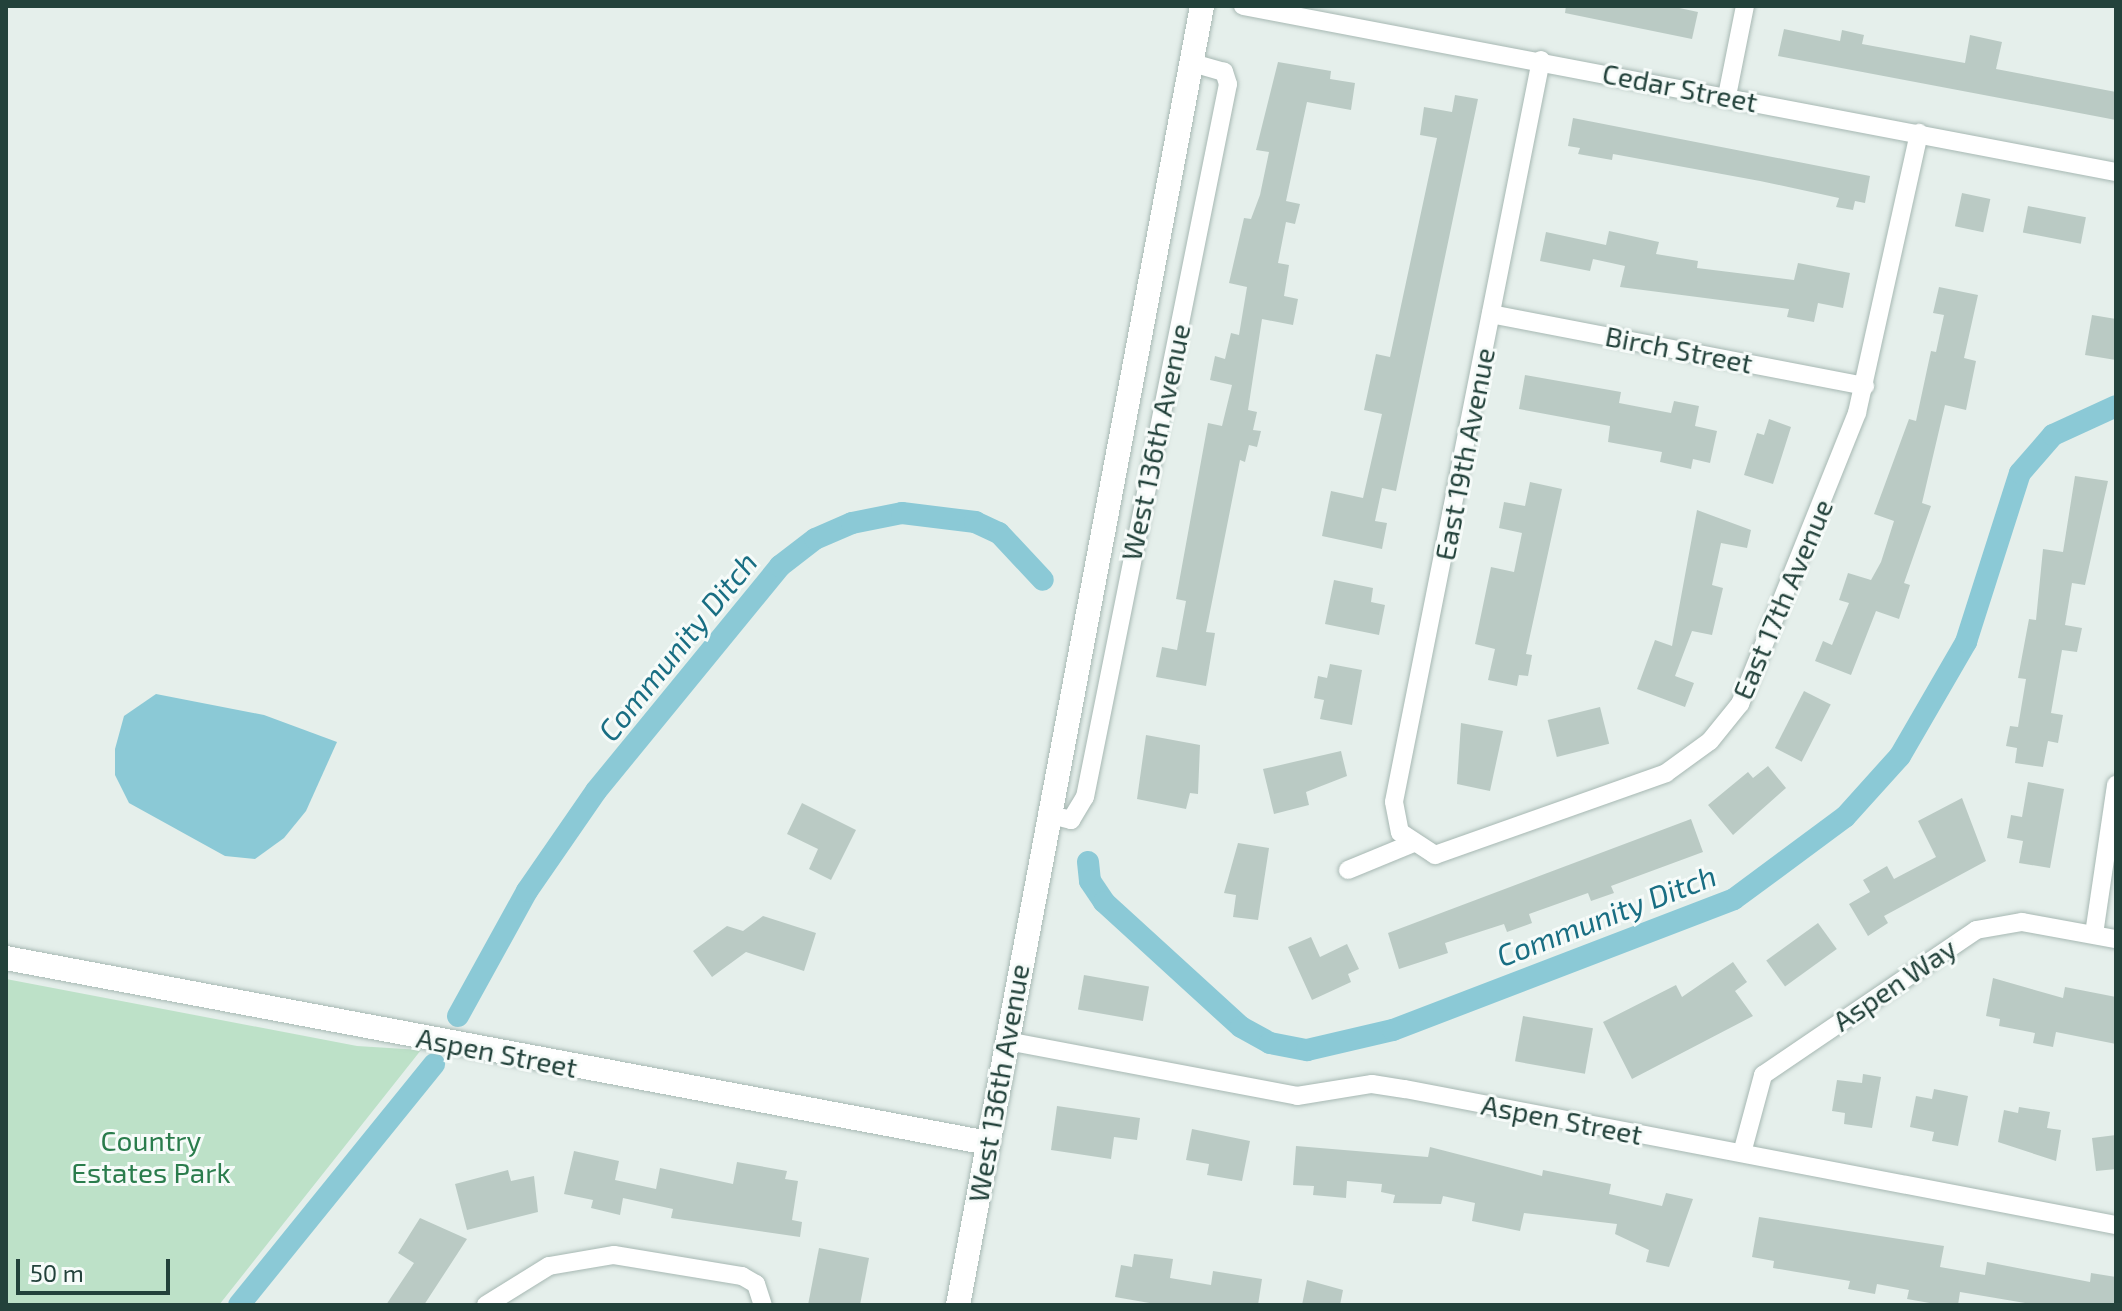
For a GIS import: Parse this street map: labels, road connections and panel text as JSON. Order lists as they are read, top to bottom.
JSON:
{
  "streets": {
    "main road": ["West 136th Avenue", "Aspen Street"],
    "street": [
      "Cedar Street",
      "Birch Street",
      "East 19th Avenue",
      "East 17th Avenue",
      "Aspen Way"
    ]
  },
  "crossings": [
    ["Cedar Street", "East 19th Avenue"],
    ["Cedar Street", "East 17th Avenue"],
    ["Birch Street", "East 19th Avenue"],
    ["Birch Street", "East 17th Avenue"],
    ["West 136th Avenue", "Aspen Street"],
    ["East 19th Avenue", "East 17th Avenue"],
    ["Aspen Way", "Aspen Street"]
  ],
  "water": ["Community Ditch"],
  "parks": ["Country Estates Park"],
  "scale_bar": "50 m"
}
